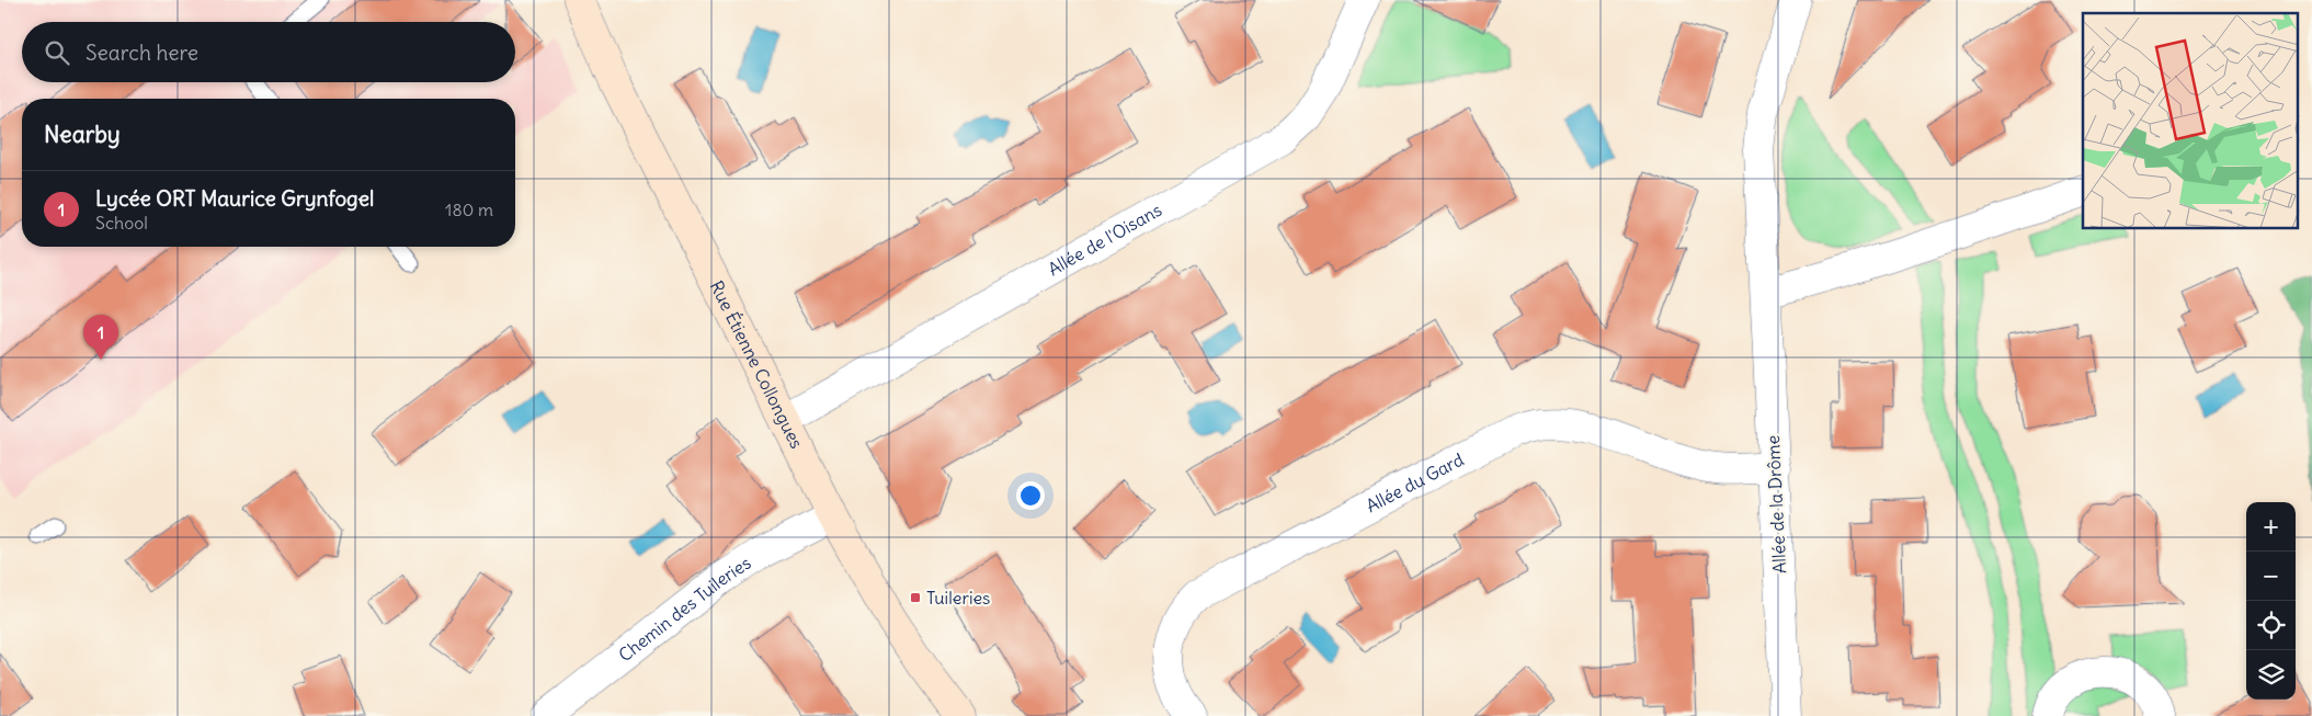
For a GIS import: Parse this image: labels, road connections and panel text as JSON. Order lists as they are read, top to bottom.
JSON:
{
  "streets": {
    "main road": ["Rue Étienne Collongues"],
    "street": [
      "Allée de l'Oisans",
      "Allée du Gard",
      "Allée de la Drôme",
      "Chemin des Tuileries"
    ]
  },
  "crossings": [
    ["Allée de l'Oisans", "Rue Étienne Collongues"],
    ["Rue Étienne Collongues", "Chemin des Tuileries"],
    ["Allée du Gard", "Allée de la Drôme"]
  ],
  "places": {
    "transit": ["Tuileries"]
  },
  "page": {
    "search": "Search here",
    "heading": "Nearby",
    "list": [
      {
        "mark": "1",
        "name": "Lycée ORT Maurice Grynfogel",
        "note": "School",
        "value": "180 m"
      }
    ],
    "pins": "1",
    "map_buttons": ["+", "−"]
  }
}
